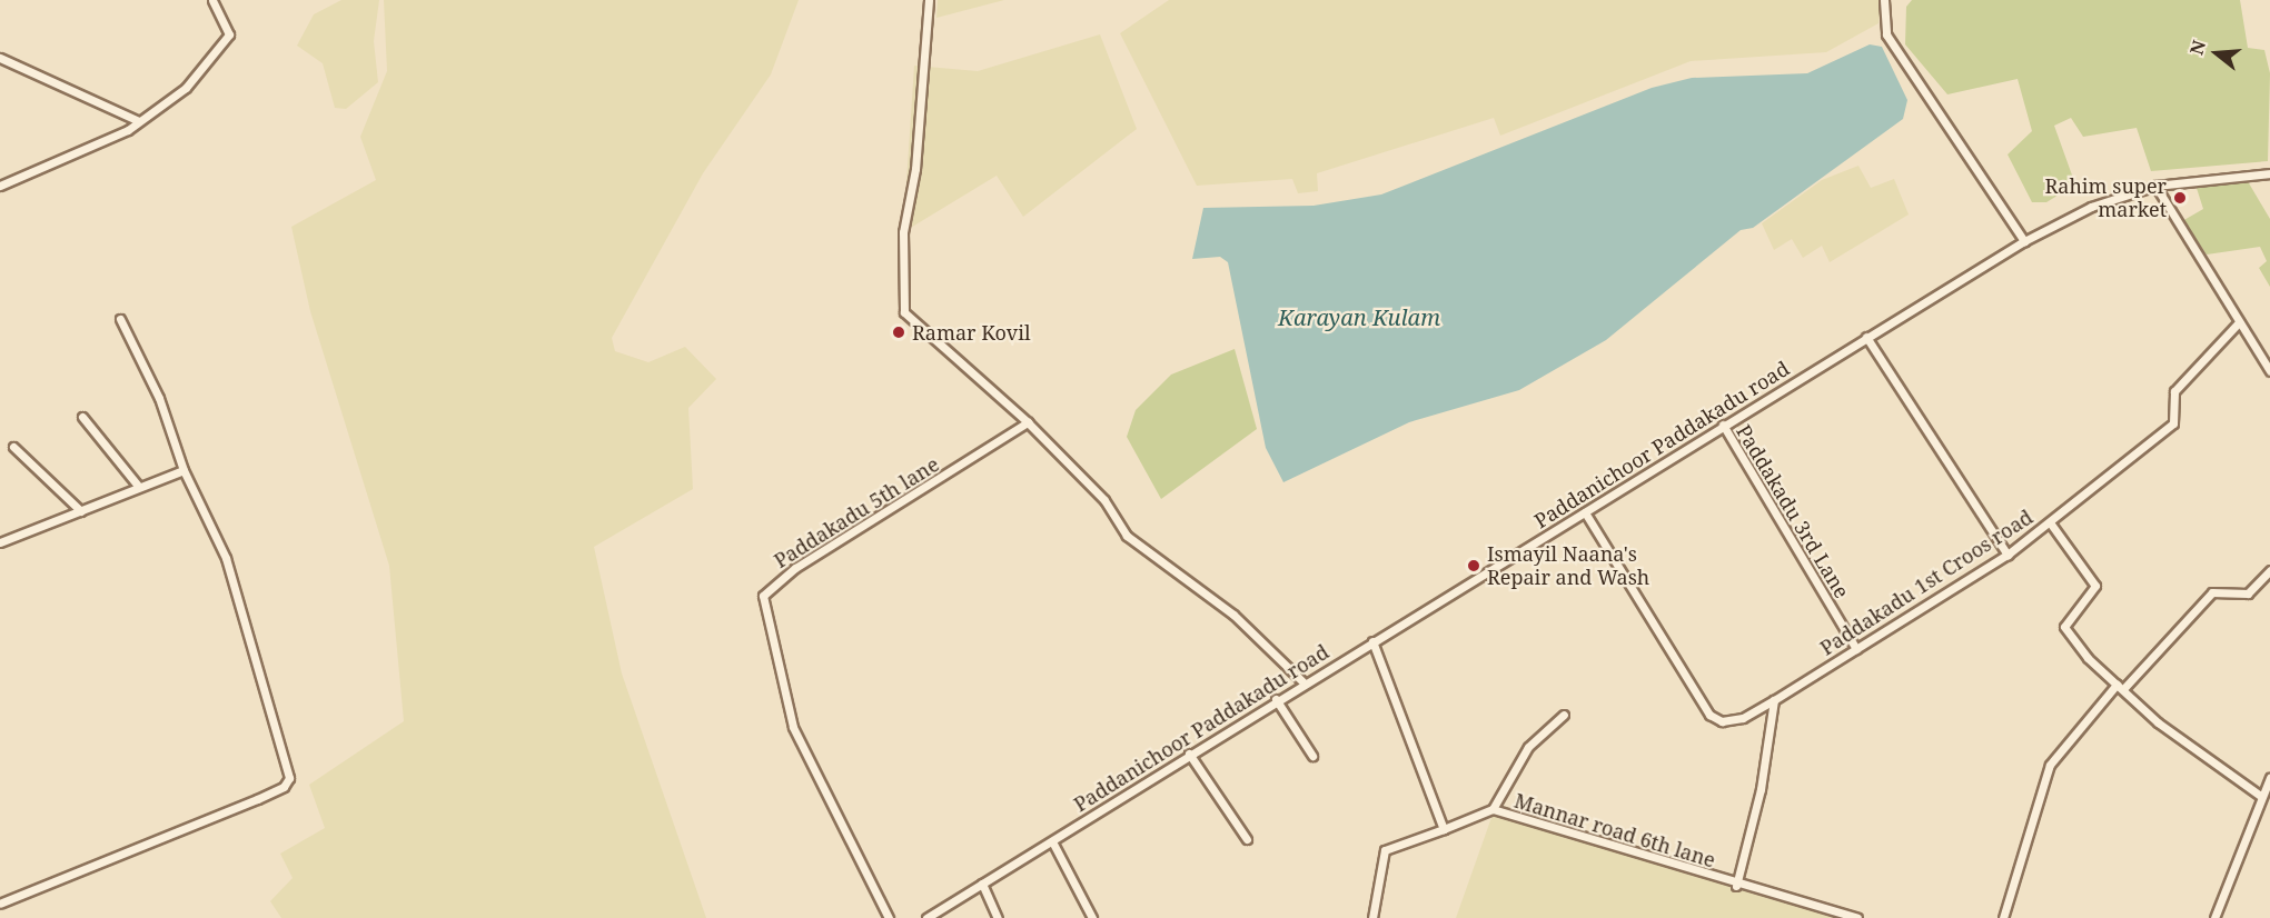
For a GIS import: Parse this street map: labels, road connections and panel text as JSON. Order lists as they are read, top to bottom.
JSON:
{
  "streets": {
    "street": [
      "Paddanichoor Paddakadu road",
      "Paddakadu 3rd Lane",
      "Paddakadu 5th lane",
      "Paddakadu 1st Croos road",
      "Mannar road 6th lane"
    ]
  },
  "crossings": [
    ["Paddanichoor Paddakadu road", "Paddakadu 3rd Lane"],
    ["Paddanichoor Paddakadu road", "Paddakadu 1st Croos road"],
    ["Paddakadu 3rd Lane", "Paddakadu 1st Croos road"]
  ],
  "water": ["Karayan Kulam"],
  "places": ["Rahim super market", "Ramar Kovil", "Ismayil Naana's Repair and Wash"],
  "north": "left"
}
